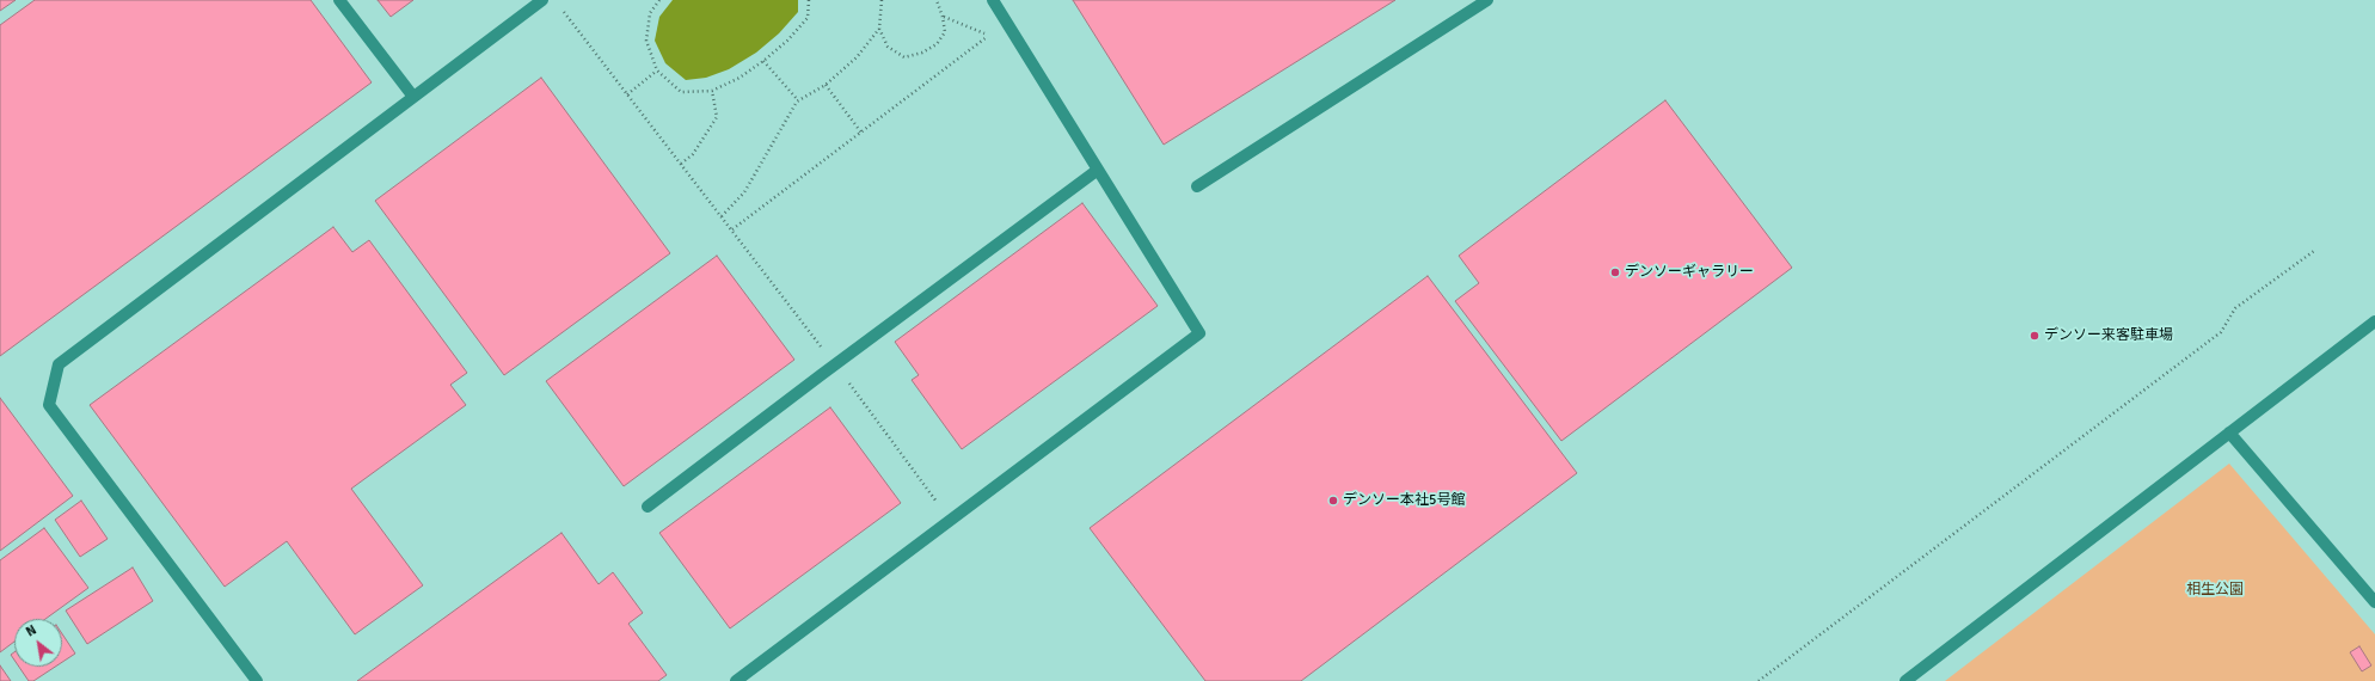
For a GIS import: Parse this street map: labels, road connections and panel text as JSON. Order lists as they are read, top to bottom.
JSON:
{
  "parks": ["相生公園"],
  "places": ["デンソーギャラリー", "デンソー来客駐車場", "デンソー本社5号館"],
  "north": "top left"
}
